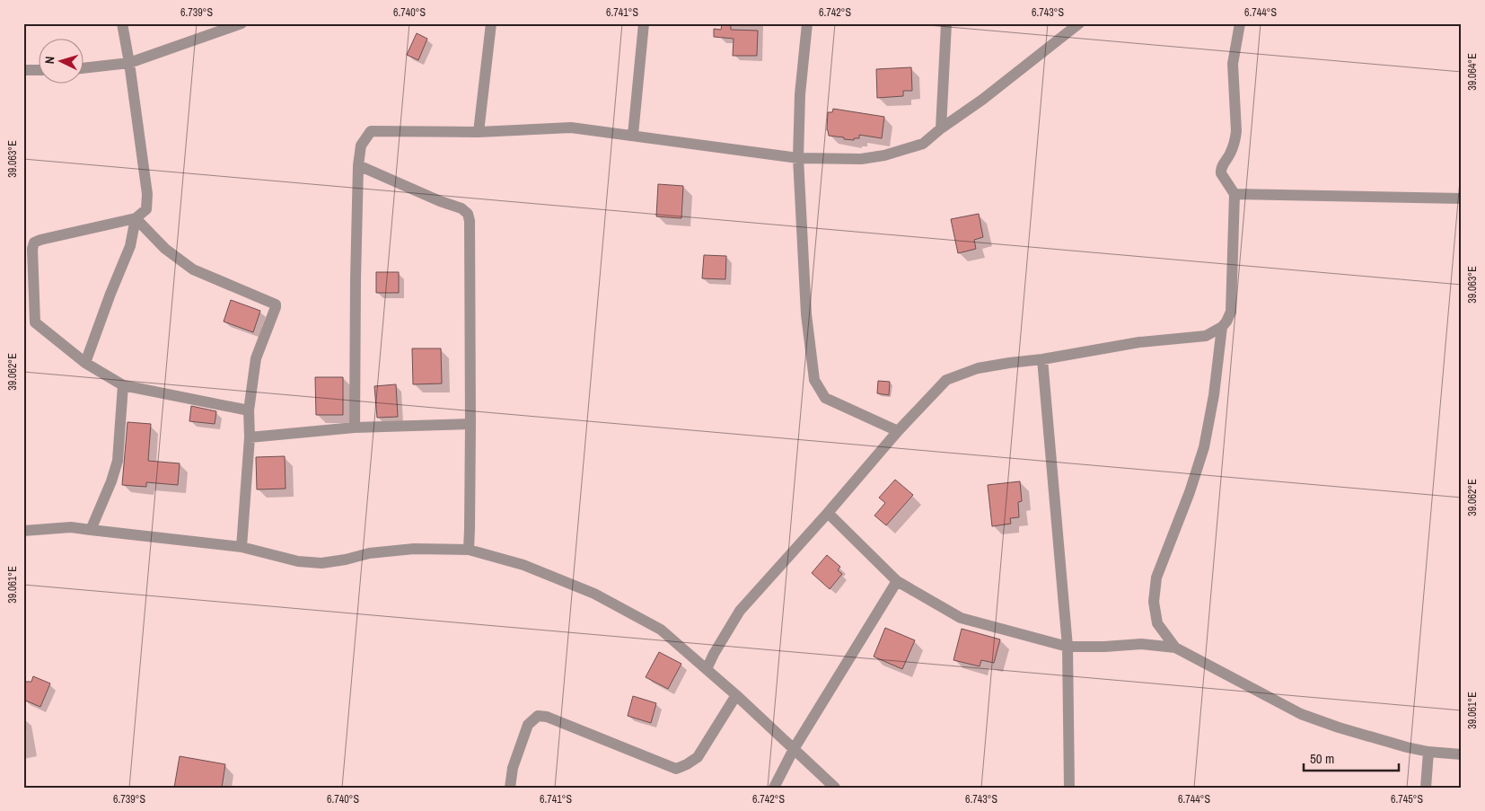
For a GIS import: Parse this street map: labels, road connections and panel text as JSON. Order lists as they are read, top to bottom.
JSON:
{
  "scale_bar": "50 m",
  "north": "left",
  "coordinates": [
    "6.739°S",
    "6.740°S",
    "6.741°S",
    "6.742°S",
    "6.743°S",
    "6.744°S",
    "39.064°E",
    "39.063°E",
    "39.062°E",
    "39.061°E",
    "6.745°S"
  ]
}
